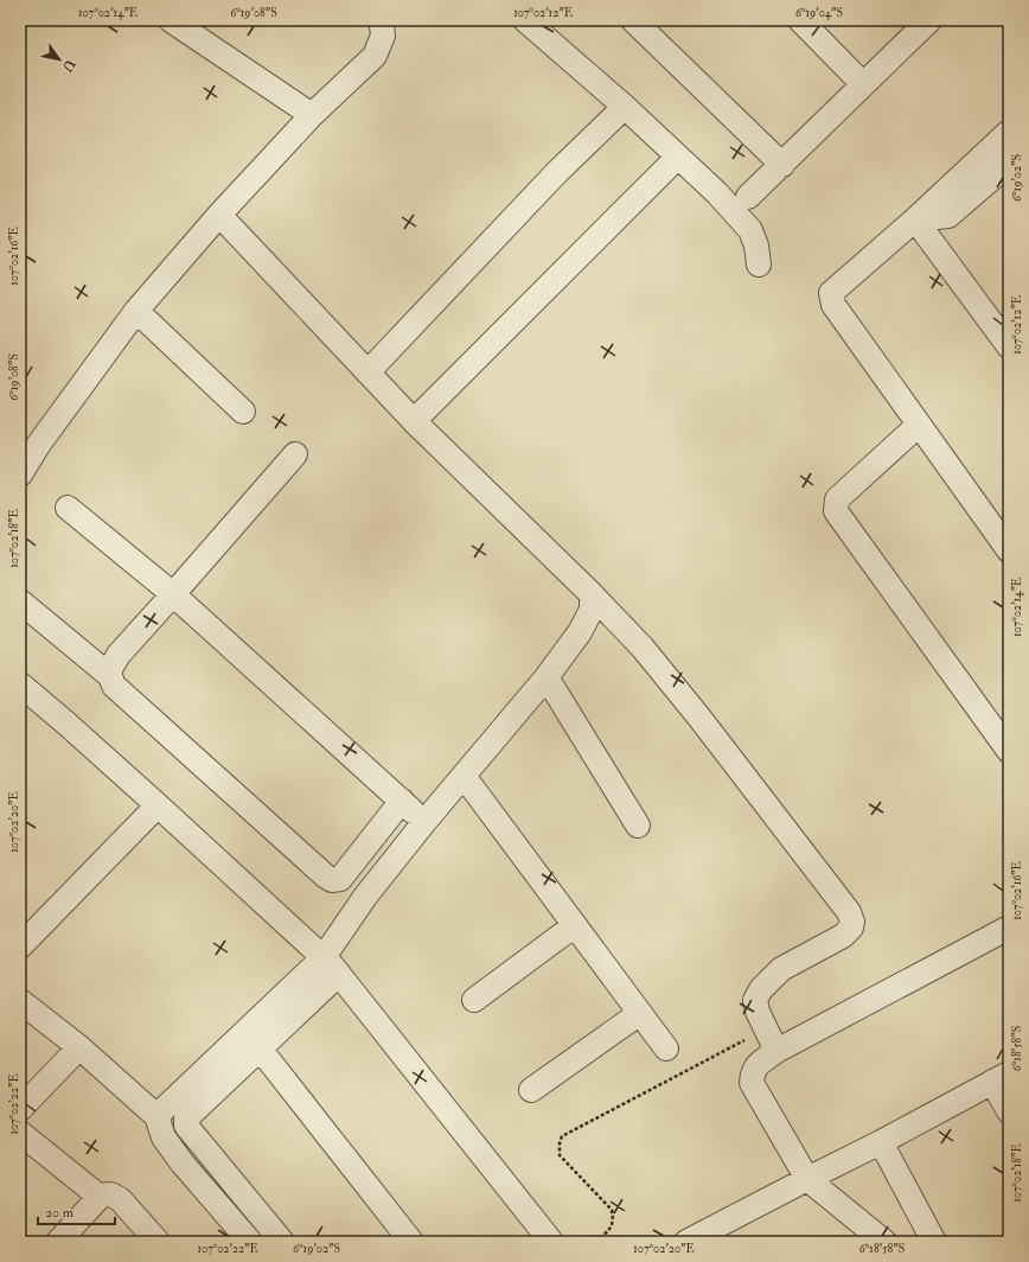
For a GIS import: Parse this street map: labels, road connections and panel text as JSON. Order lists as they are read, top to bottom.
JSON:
{
  "scale_bar": "20 m",
  "north": "bottom right",
  "coordinates": [
    "107°02'14\"E",
    "6°19'08\"S",
    "107°02'12\"E",
    "6°19'04\"S",
    "6°19'02\"S",
    "107°02'16\"E",
    "107°02'18\"E",
    "107°02'20\"E",
    "6°18'58\"S",
    "107°02'22\"E"
  ]
}
